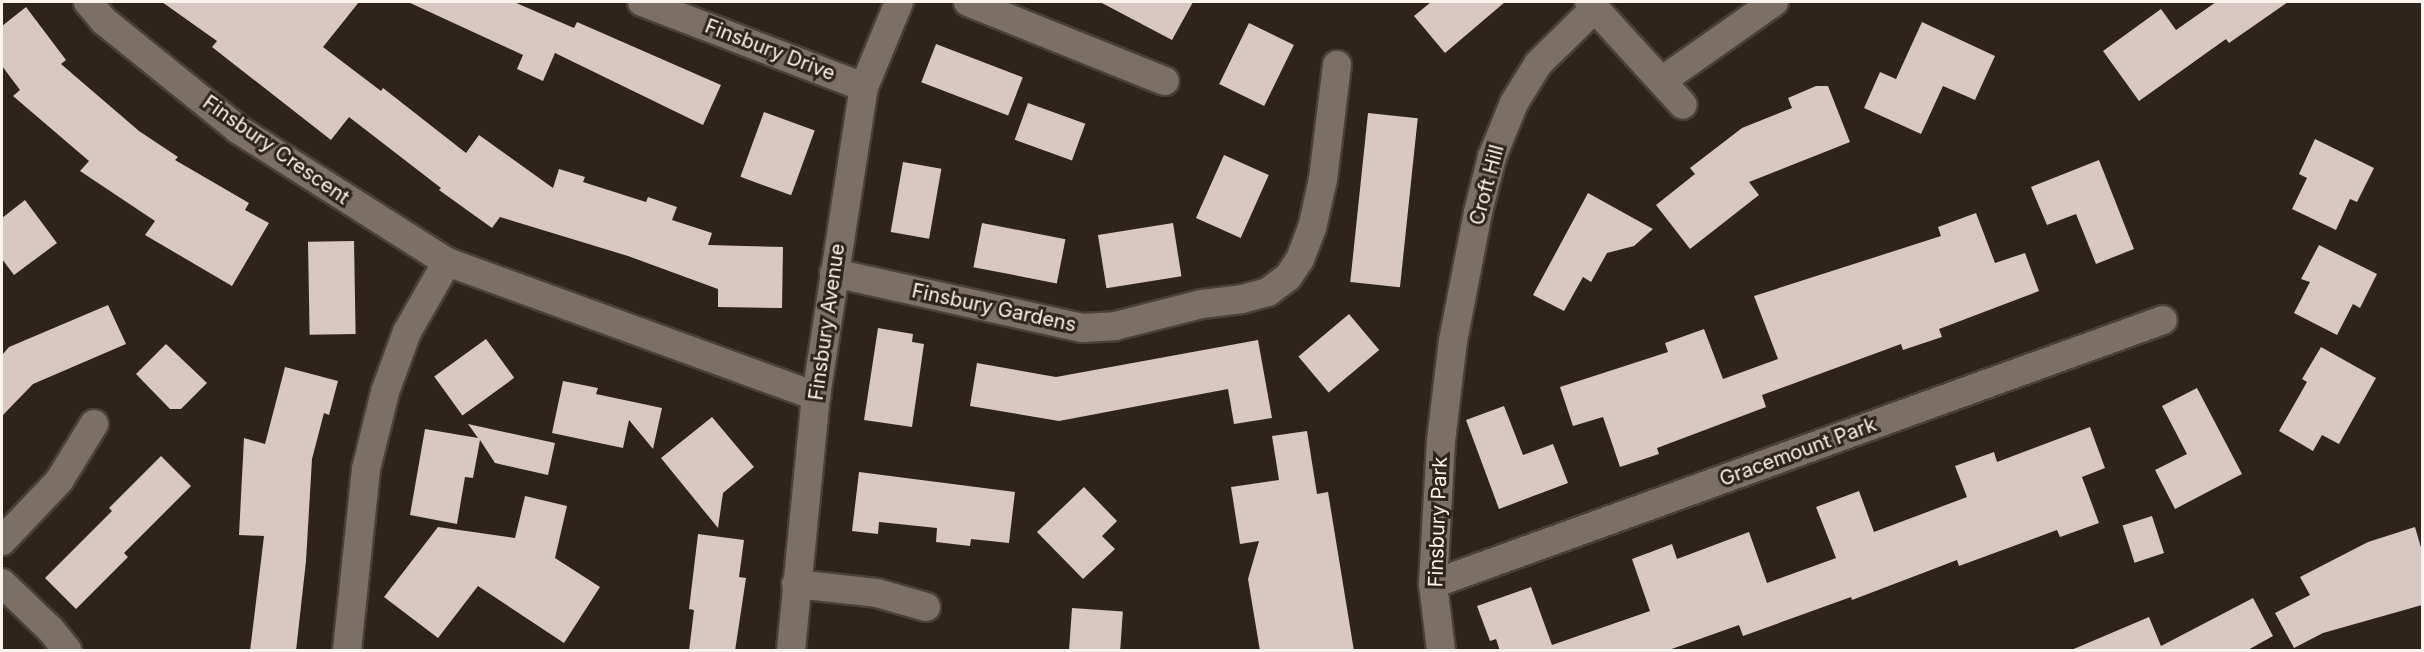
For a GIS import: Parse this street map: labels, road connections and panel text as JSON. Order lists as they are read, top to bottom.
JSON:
{
  "streets": {
    "street": [
      "Finsbury Drive",
      "Finsbury Crescent",
      "Croft Hill",
      "Finsbury Gardens",
      "Finsbury Avenue",
      "Gracemount Park",
      "Finsbury Park"
    ]
  },
  "crossings": [
    ["Finsbury Drive", "Finsbury Avenue"],
    ["Finsbury Crescent", "Finsbury Avenue"],
    ["Croft Hill", "Finsbury Park"],
    ["Finsbury Gardens", "Finsbury Avenue"],
    ["Gracemount Park", "Finsbury Park"]
  ]
}
